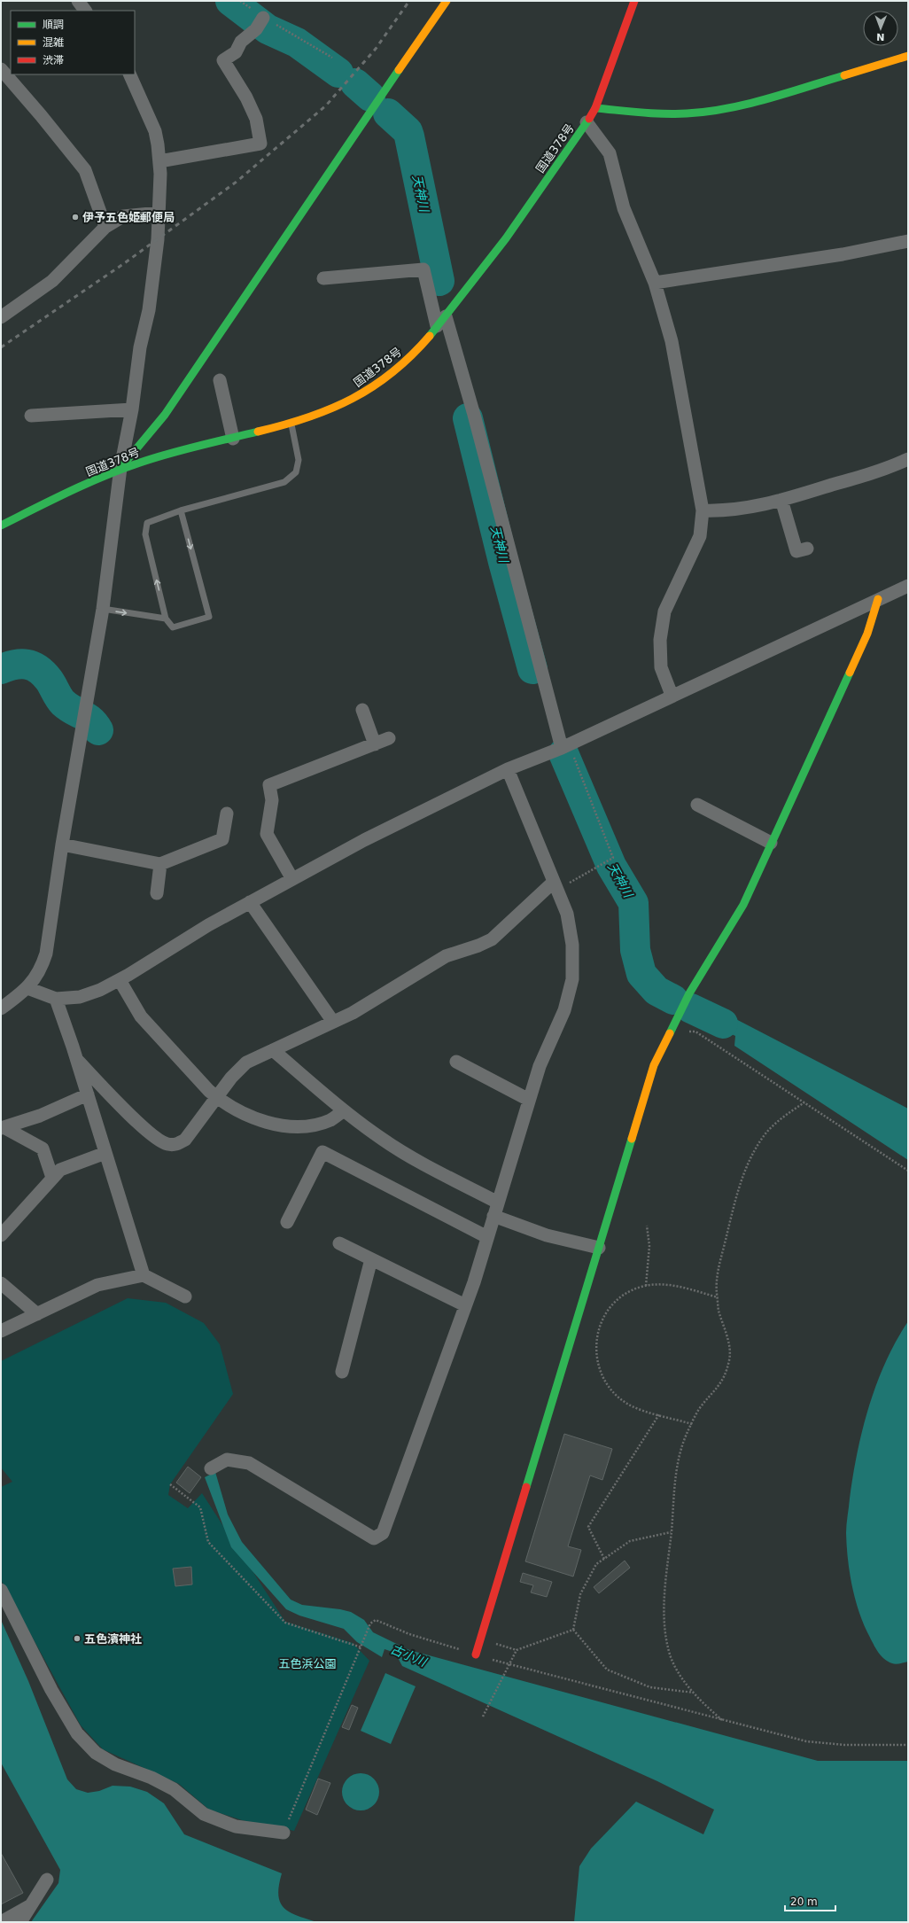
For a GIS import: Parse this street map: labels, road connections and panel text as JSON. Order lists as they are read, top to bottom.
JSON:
{
  "streets": {
    "main road": ["国道378号"]
  },
  "water": ["天神川", "古小川"],
  "parks": ["五色浜公園"],
  "places": ["伊予五色姫郵便局", "五色濱神社"],
  "legend": ["順調", "混雑", "渋滞"],
  "scale_bar": "20 m",
  "north": "bottom"
}
